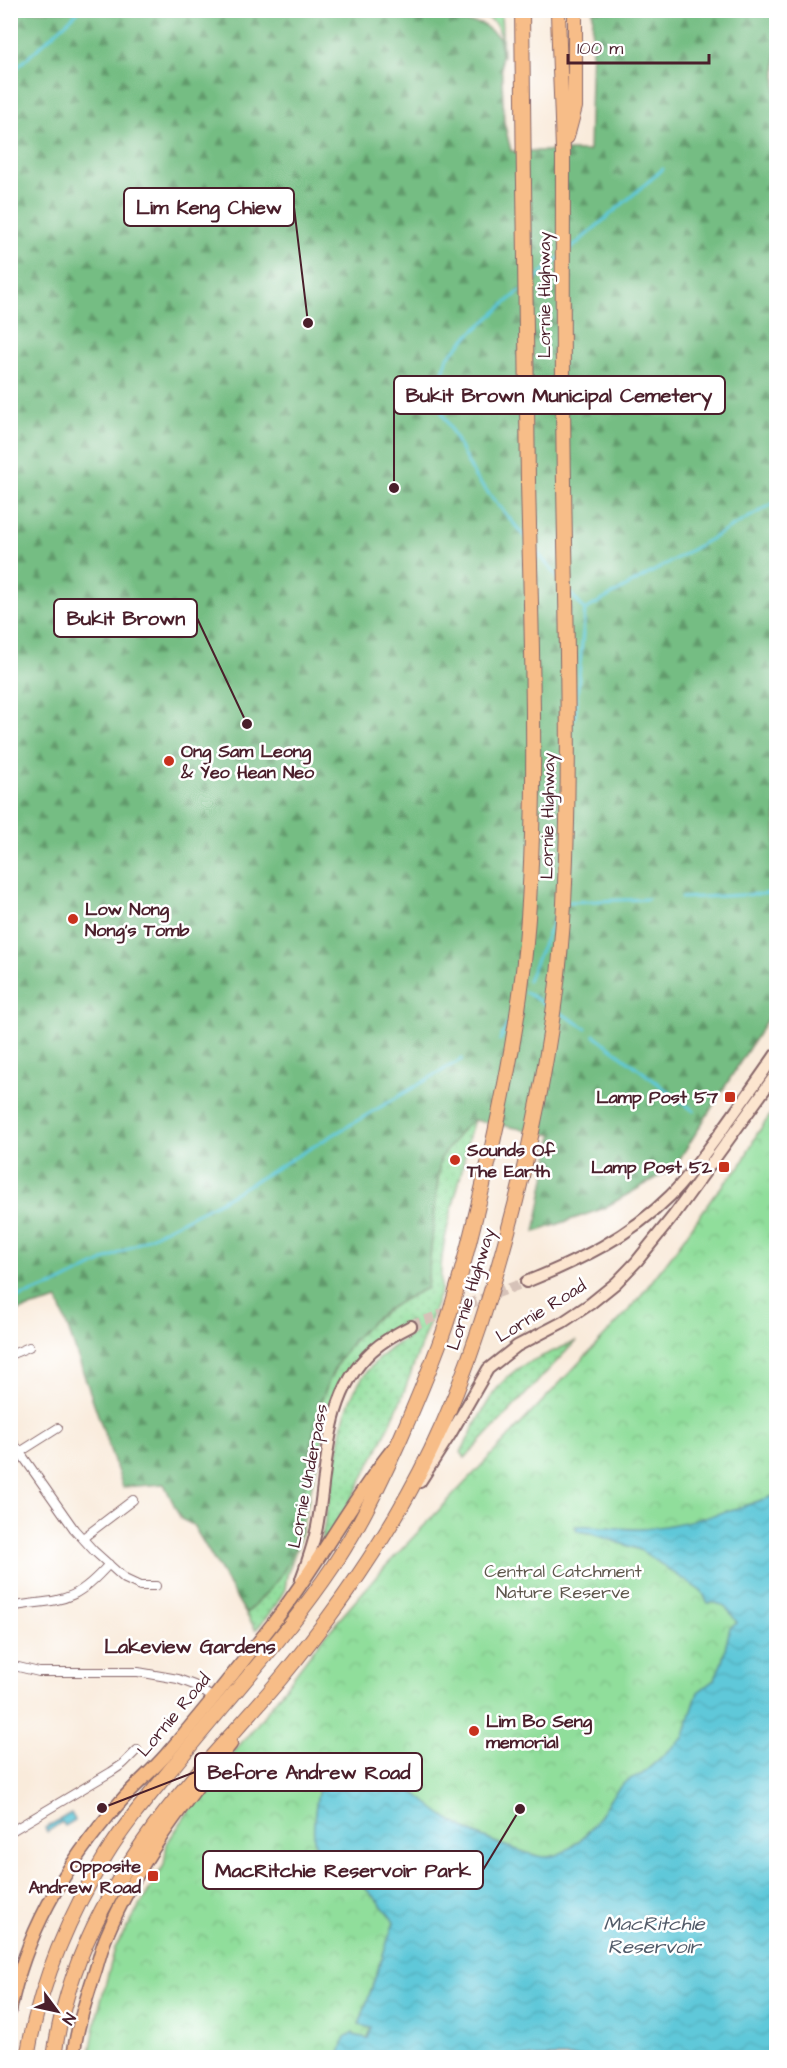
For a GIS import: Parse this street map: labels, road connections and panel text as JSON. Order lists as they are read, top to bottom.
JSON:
{
  "streets": {
    "highway": ["Lornie Highway", "Lornie Road"],
    "street": ["Lornie Underpass"]
  },
  "crossings": [
    ["Lornie Highway", "Lornie Road"],
    ["Lornie Road", "Lornie Underpass"]
  ],
  "districts": ["Lakeview Gardens"],
  "water": ["MacRitchie Reservoir"],
  "parks": ["Central Catchment Nature Reserve"],
  "places": {
    "other": [
      "Lim Keng Chiew",
      "Bukit Brown Municipal Cemetery",
      "Bukit Brown",
      "Ong Sam Leong & Yeo Hean Neo",
      "Low Nong Nong's Tomb",
      "Sounds Of The Earth",
      "Lim Bo Seng memorial",
      "Before Andrew Road",
      "MacRitchie Reservoir Park"
    ],
    "transit": ["Lamp Post 57", "Lamp Post 52", "Opposite Andrew Road"]
  },
  "scale_bar": "100 m",
  "north": "bottom right"
}
